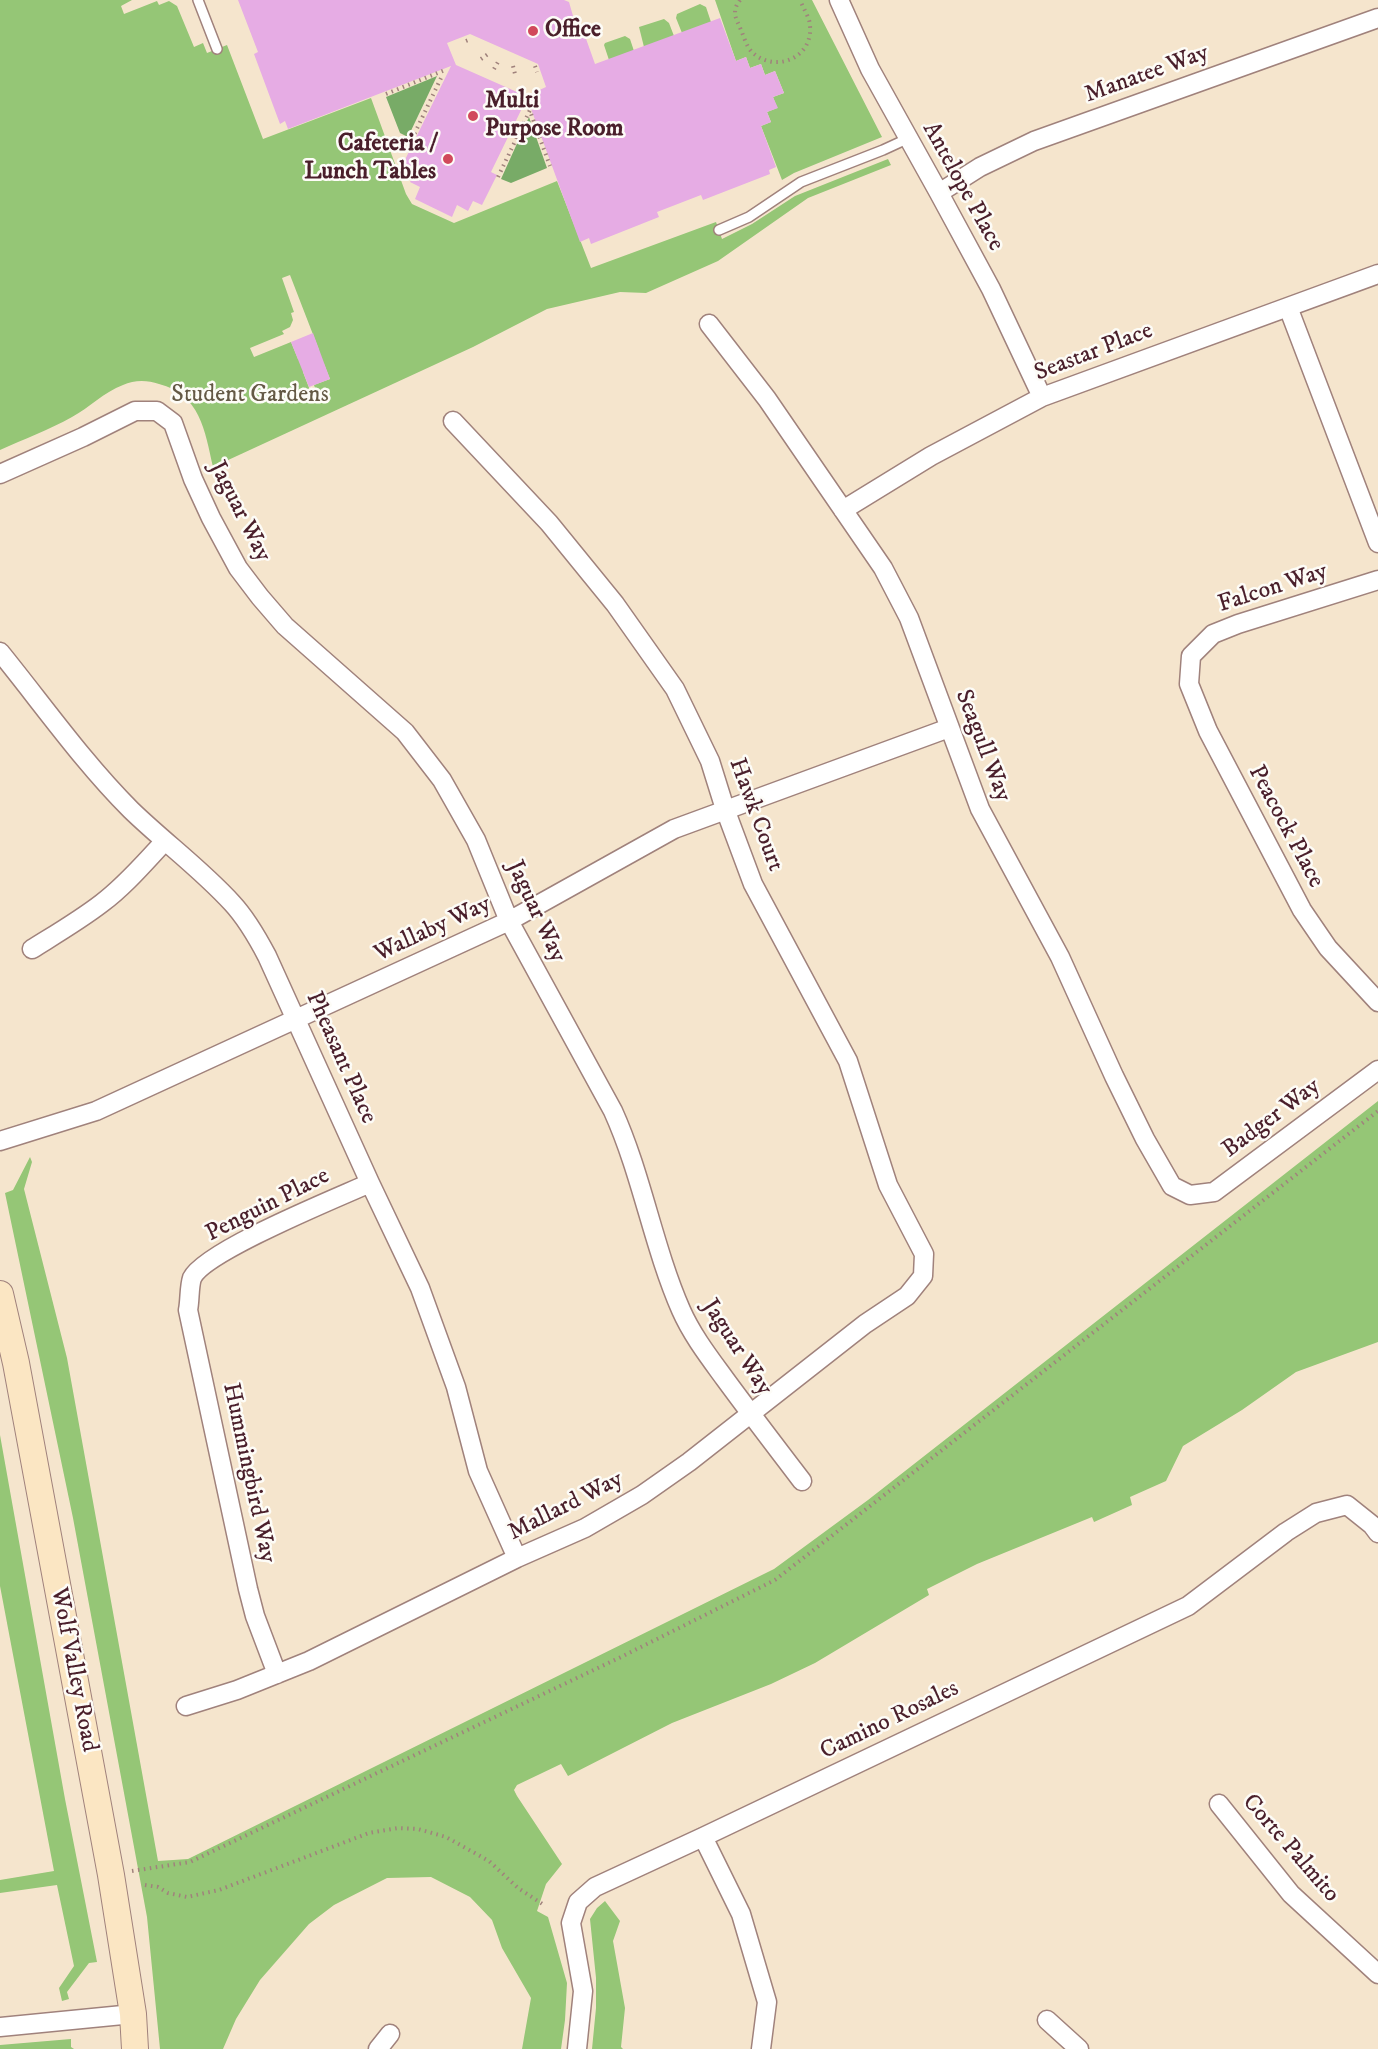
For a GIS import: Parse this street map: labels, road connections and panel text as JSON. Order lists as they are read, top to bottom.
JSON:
{
  "streets": {
    "main road": ["Wolf Valley Road"],
    "street": [
      "Manatee Way",
      "Antelope Place",
      "Seastar Place",
      "Jaguar Way",
      "Falcon Way",
      "Seagull Way",
      "Hawk Court",
      "Peacock Place",
      "Wallaby Way",
      "Pheasant Place",
      "Badger Way",
      "Penguin Place",
      "Hummingbird Way",
      "Mallard Way",
      "Camino Rosales",
      "Corte Palmito"
    ]
  },
  "crossings": [
    ["Manatee Way", "Antelope Place"],
    ["Antelope Place", "Seastar Place"],
    ["Seastar Place", "Seagull Way"],
    ["Jaguar Way", "Wallaby Way"],
    ["Jaguar Way", "Mallard Way"],
    ["Falcon Way", "Peacock Place"],
    ["Seagull Way", "Wallaby Way"],
    ["Seagull Way", "Badger Way"],
    ["Hawk Court", "Wallaby Way"],
    ["Hawk Court", "Mallard Way"],
    ["Wallaby Way", "Pheasant Place"],
    ["Pheasant Place", "Penguin Place"],
    ["Pheasant Place", "Mallard Way"],
    ["Penguin Place", "Hummingbird Way"],
    ["Hummingbird Way", "Mallard Way"]
  ],
  "parks": ["Student Gardens"],
  "places": ["Office", "Multi Purpose Room", "Cafeteria / Lunch Tables"]
}
